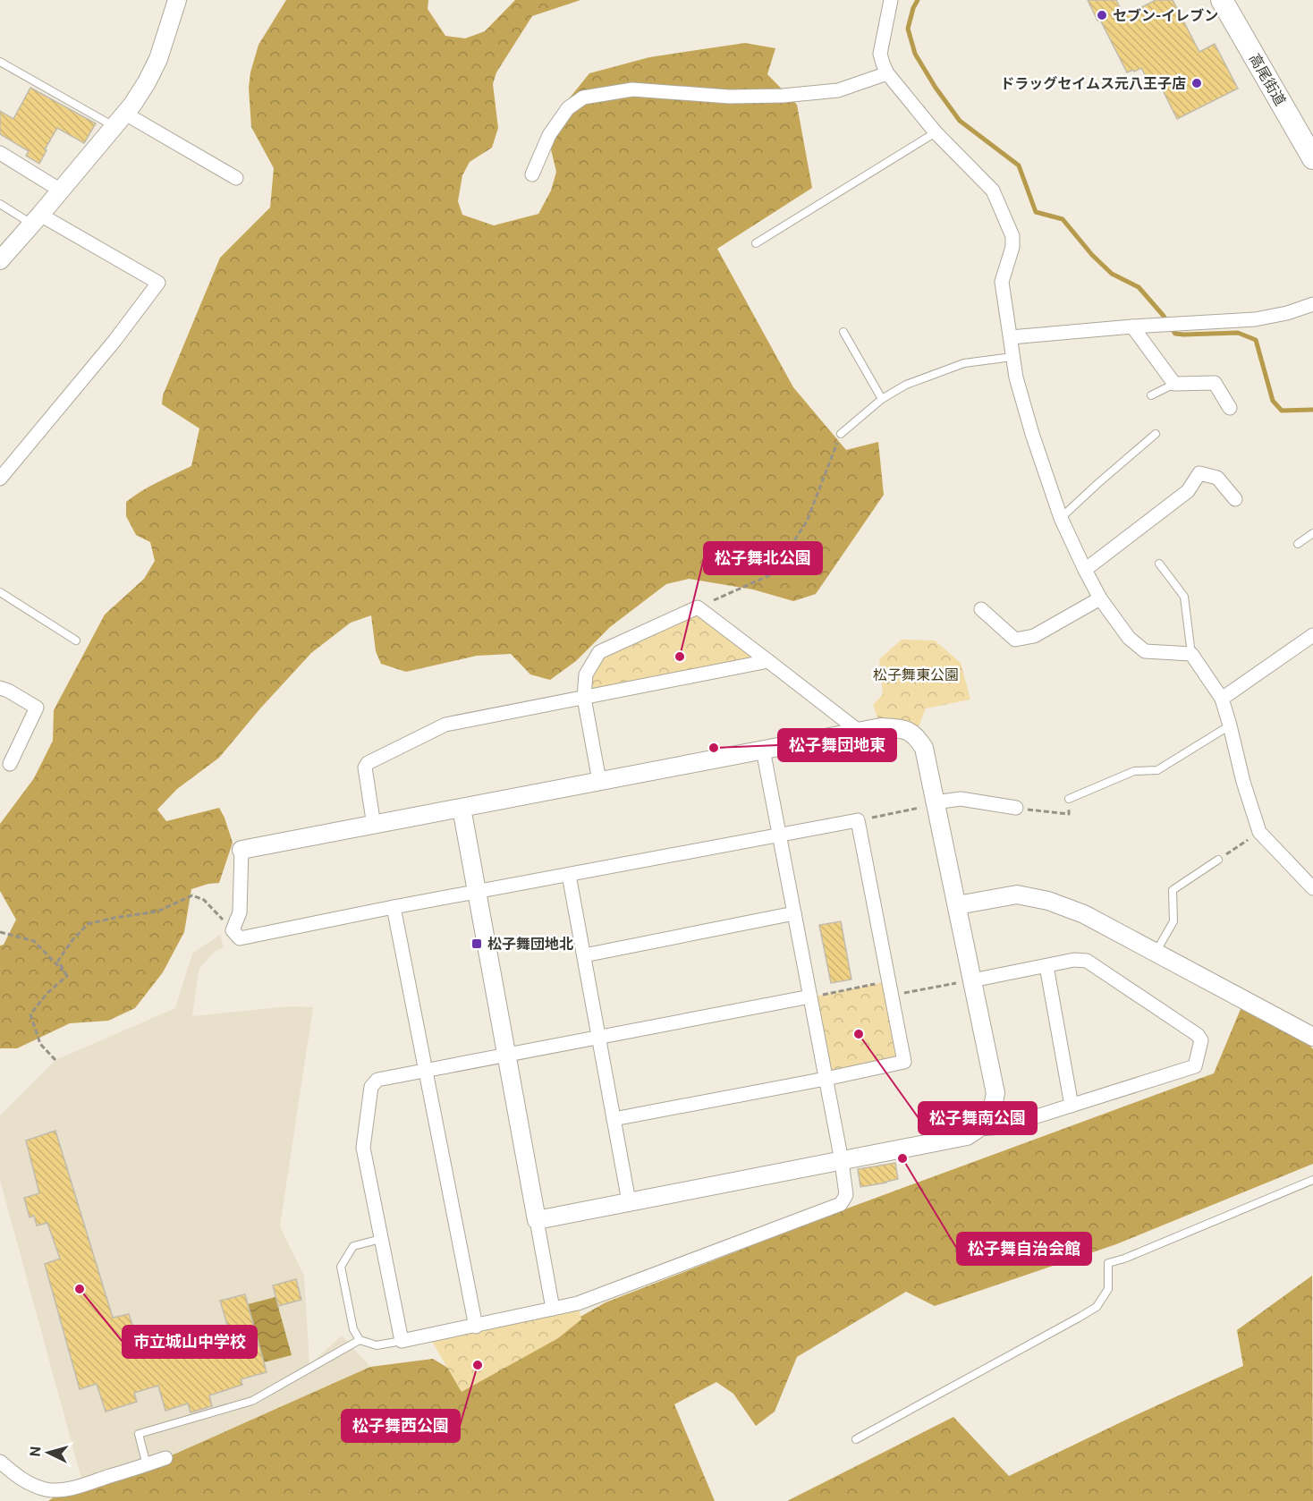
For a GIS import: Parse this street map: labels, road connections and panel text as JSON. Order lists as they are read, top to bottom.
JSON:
{
  "streets": {
    "main road": ["高尾街道"]
  },
  "parks": ["松子舞東公園"],
  "places": {
    "other": [
      "セブン-イレブン",
      "ドラッグセイムス元八王子店",
      "松子舞北公園",
      "松子舞団地東",
      "松子舞南公園",
      "松子舞自治会館",
      "市立城山中学校",
      "松子舞西公園"
    ],
    "transit": ["松子舞団地北"]
  },
  "north": "left"
}
